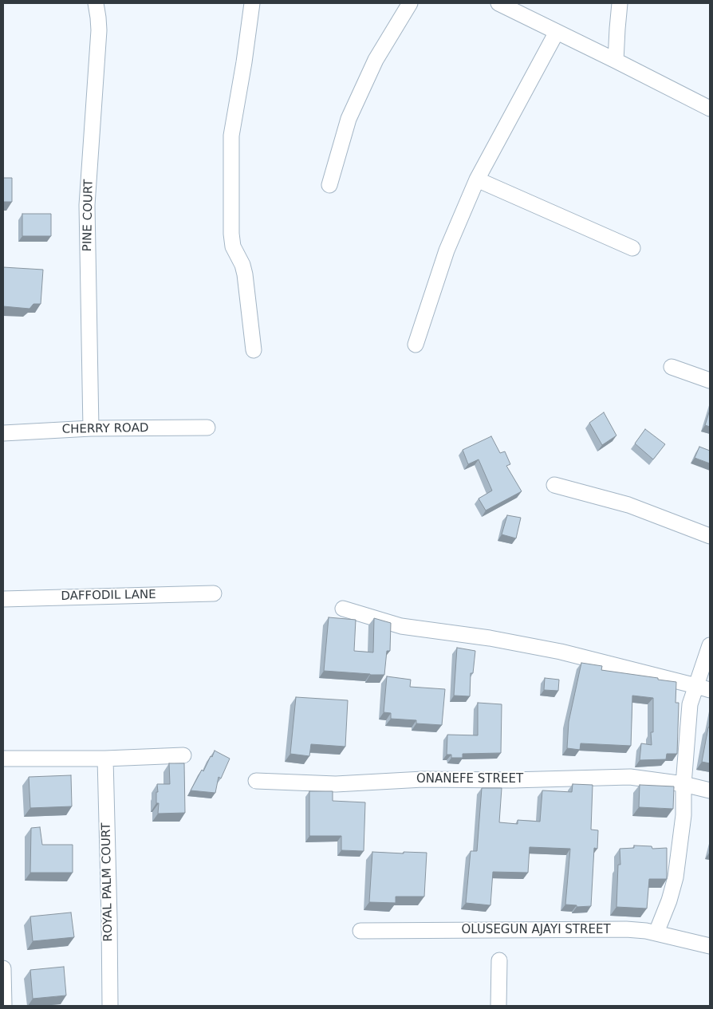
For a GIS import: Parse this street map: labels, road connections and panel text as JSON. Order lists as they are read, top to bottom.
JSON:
{
  "streets": {
    "street": [
      "PINE COURT",
      "CHERRY ROAD",
      "DAFFODIL LANE",
      "ONANEFE STREET",
      "ROYAL PALM COURT",
      "OLUSEGUN AJAYI STREET"
    ]
  },
  "crossings": [
    ["PINE COURT", "CHERRY ROAD"]
  ]
}
